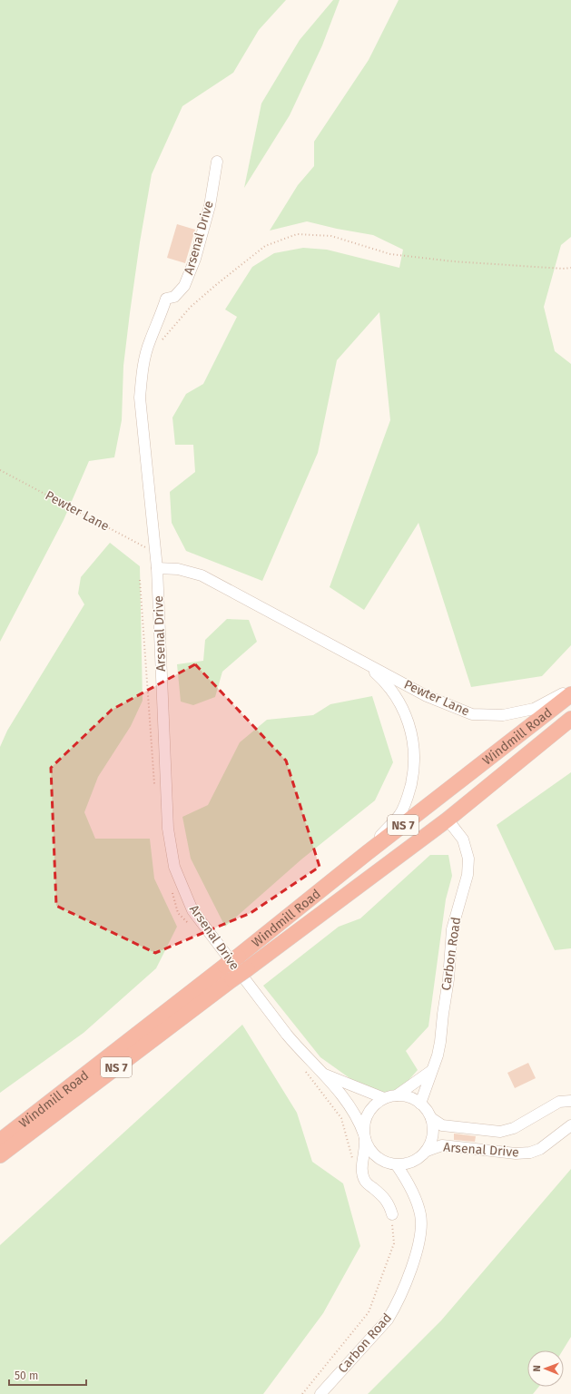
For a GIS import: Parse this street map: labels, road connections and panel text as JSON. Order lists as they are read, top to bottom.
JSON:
{
  "streets": {
    "highway": ["Windmill Road", "NS 7"],
    "lane": ["Arsenal Drive", "Pewter Lane", "Carbon Road"]
  },
  "crossings": [
    ["Arsenal Drive", "Pewter Lane"],
    ["Arsenal Drive", "Carbon Road"],
    ["Pewter Lane", "Windmill Road"],
    ["Windmill Road", "Carbon Road"]
  ],
  "scale_bar": "50 m",
  "north": "left"
}
